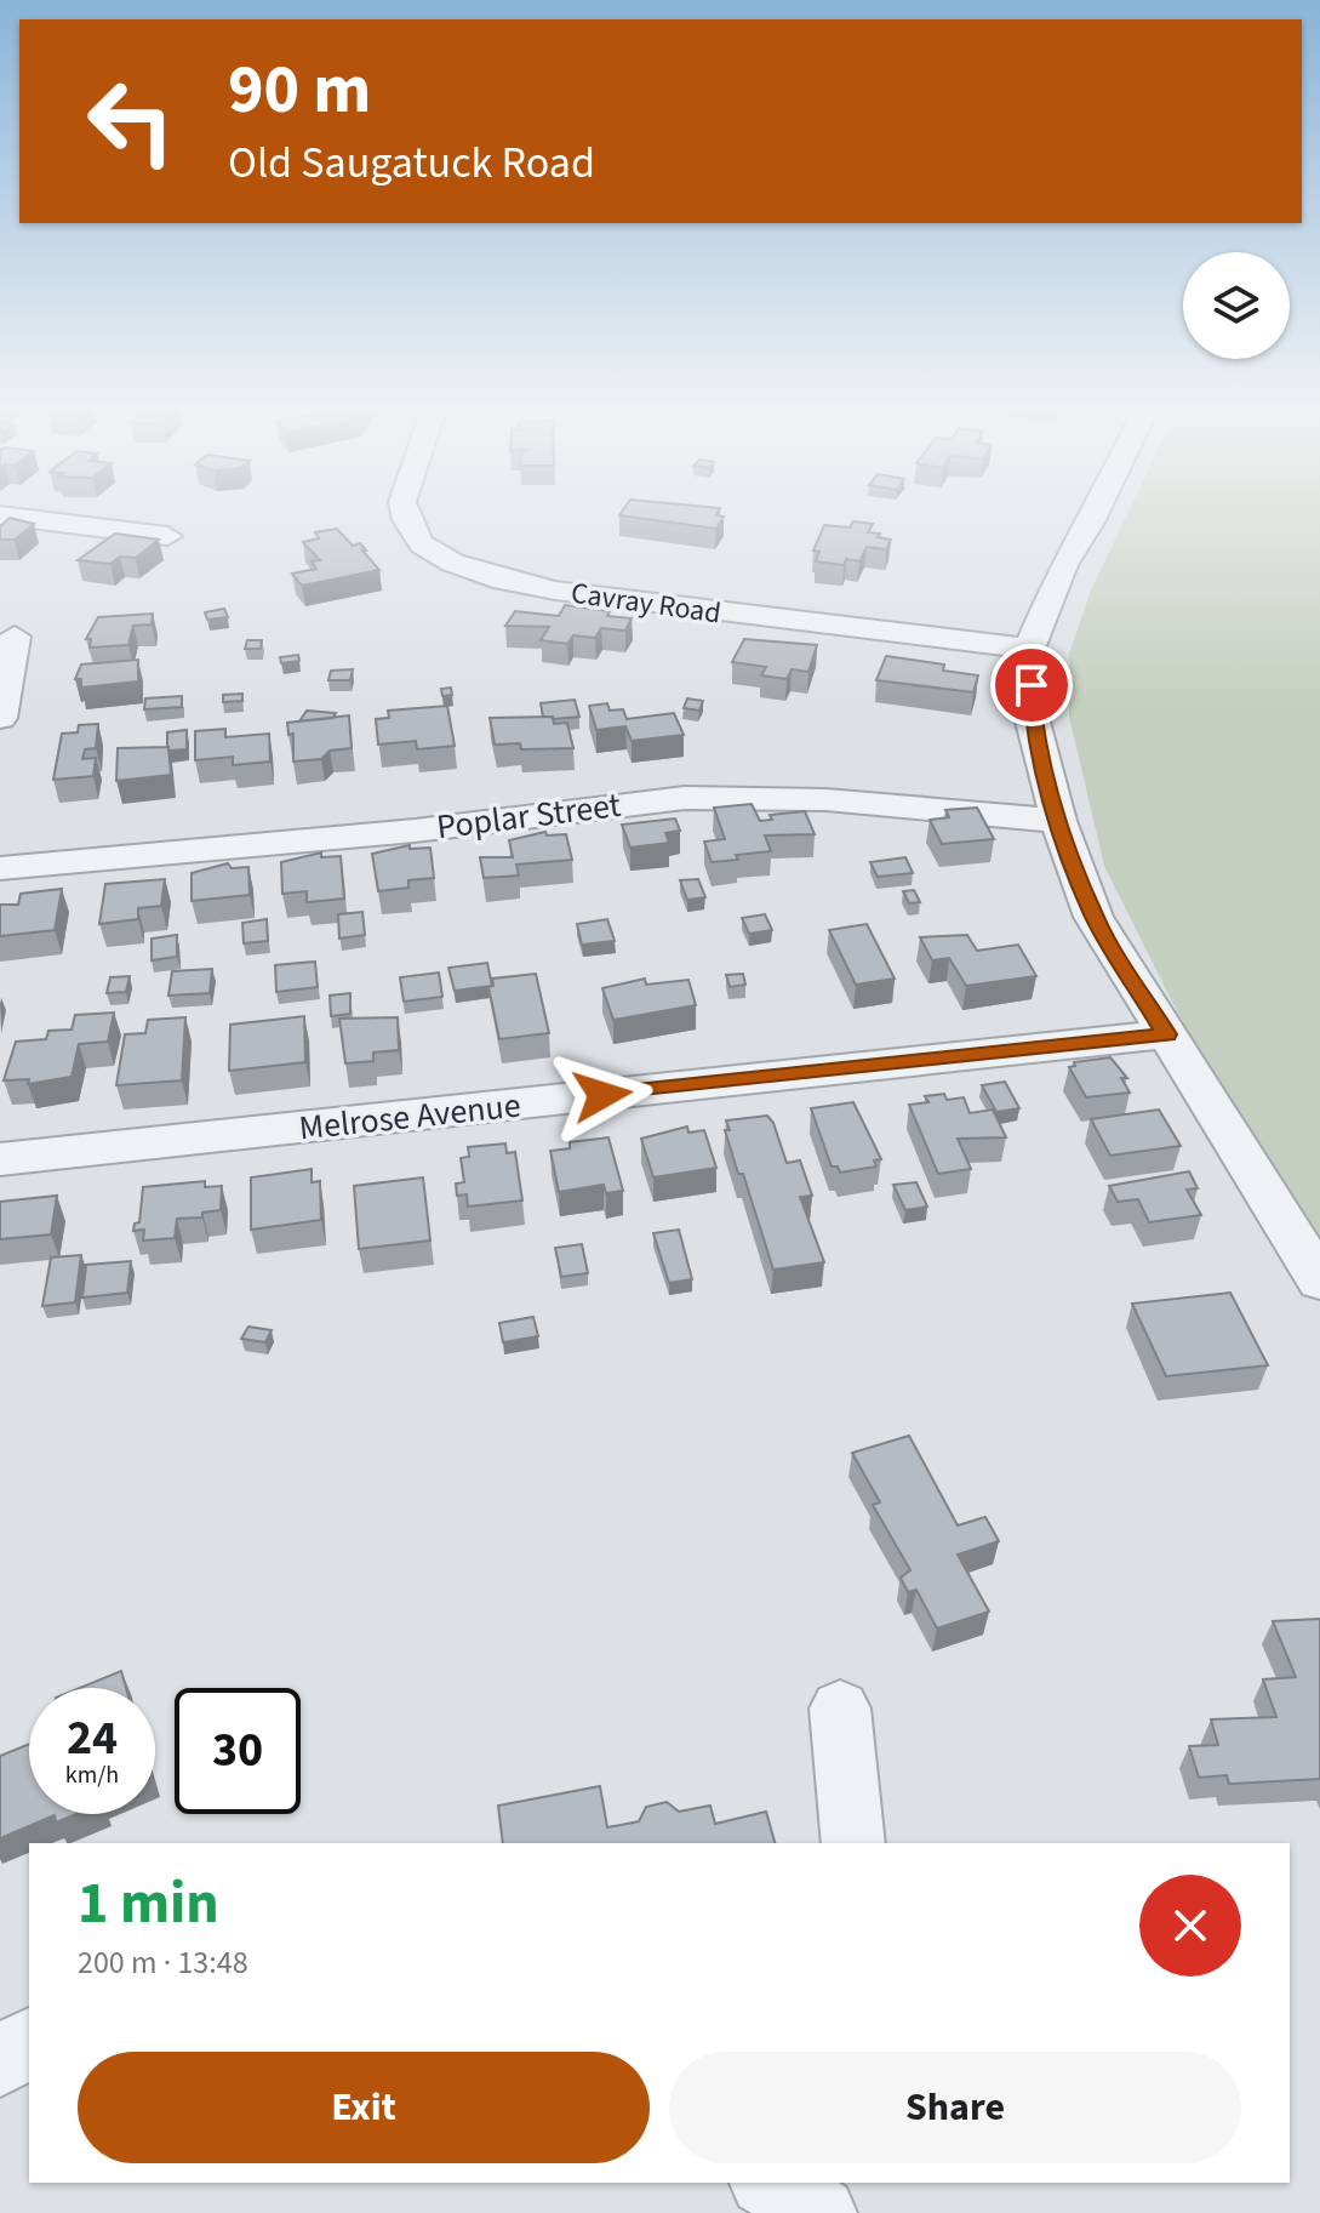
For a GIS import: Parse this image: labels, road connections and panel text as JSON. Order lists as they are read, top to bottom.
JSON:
{
  "streets": {
    "street": ["Cavray Road", "Poplar Street", "Melrose Avenue"]
  },
  "page": {
    "turn": ["90 m", "Old Saugatuck Road"],
    "speed": "24 km/h",
    "limit": "30",
    "heading": ["1 min", "200 m · 13:48"],
    "buttons": ["Exit", "Share"]
  }
}
